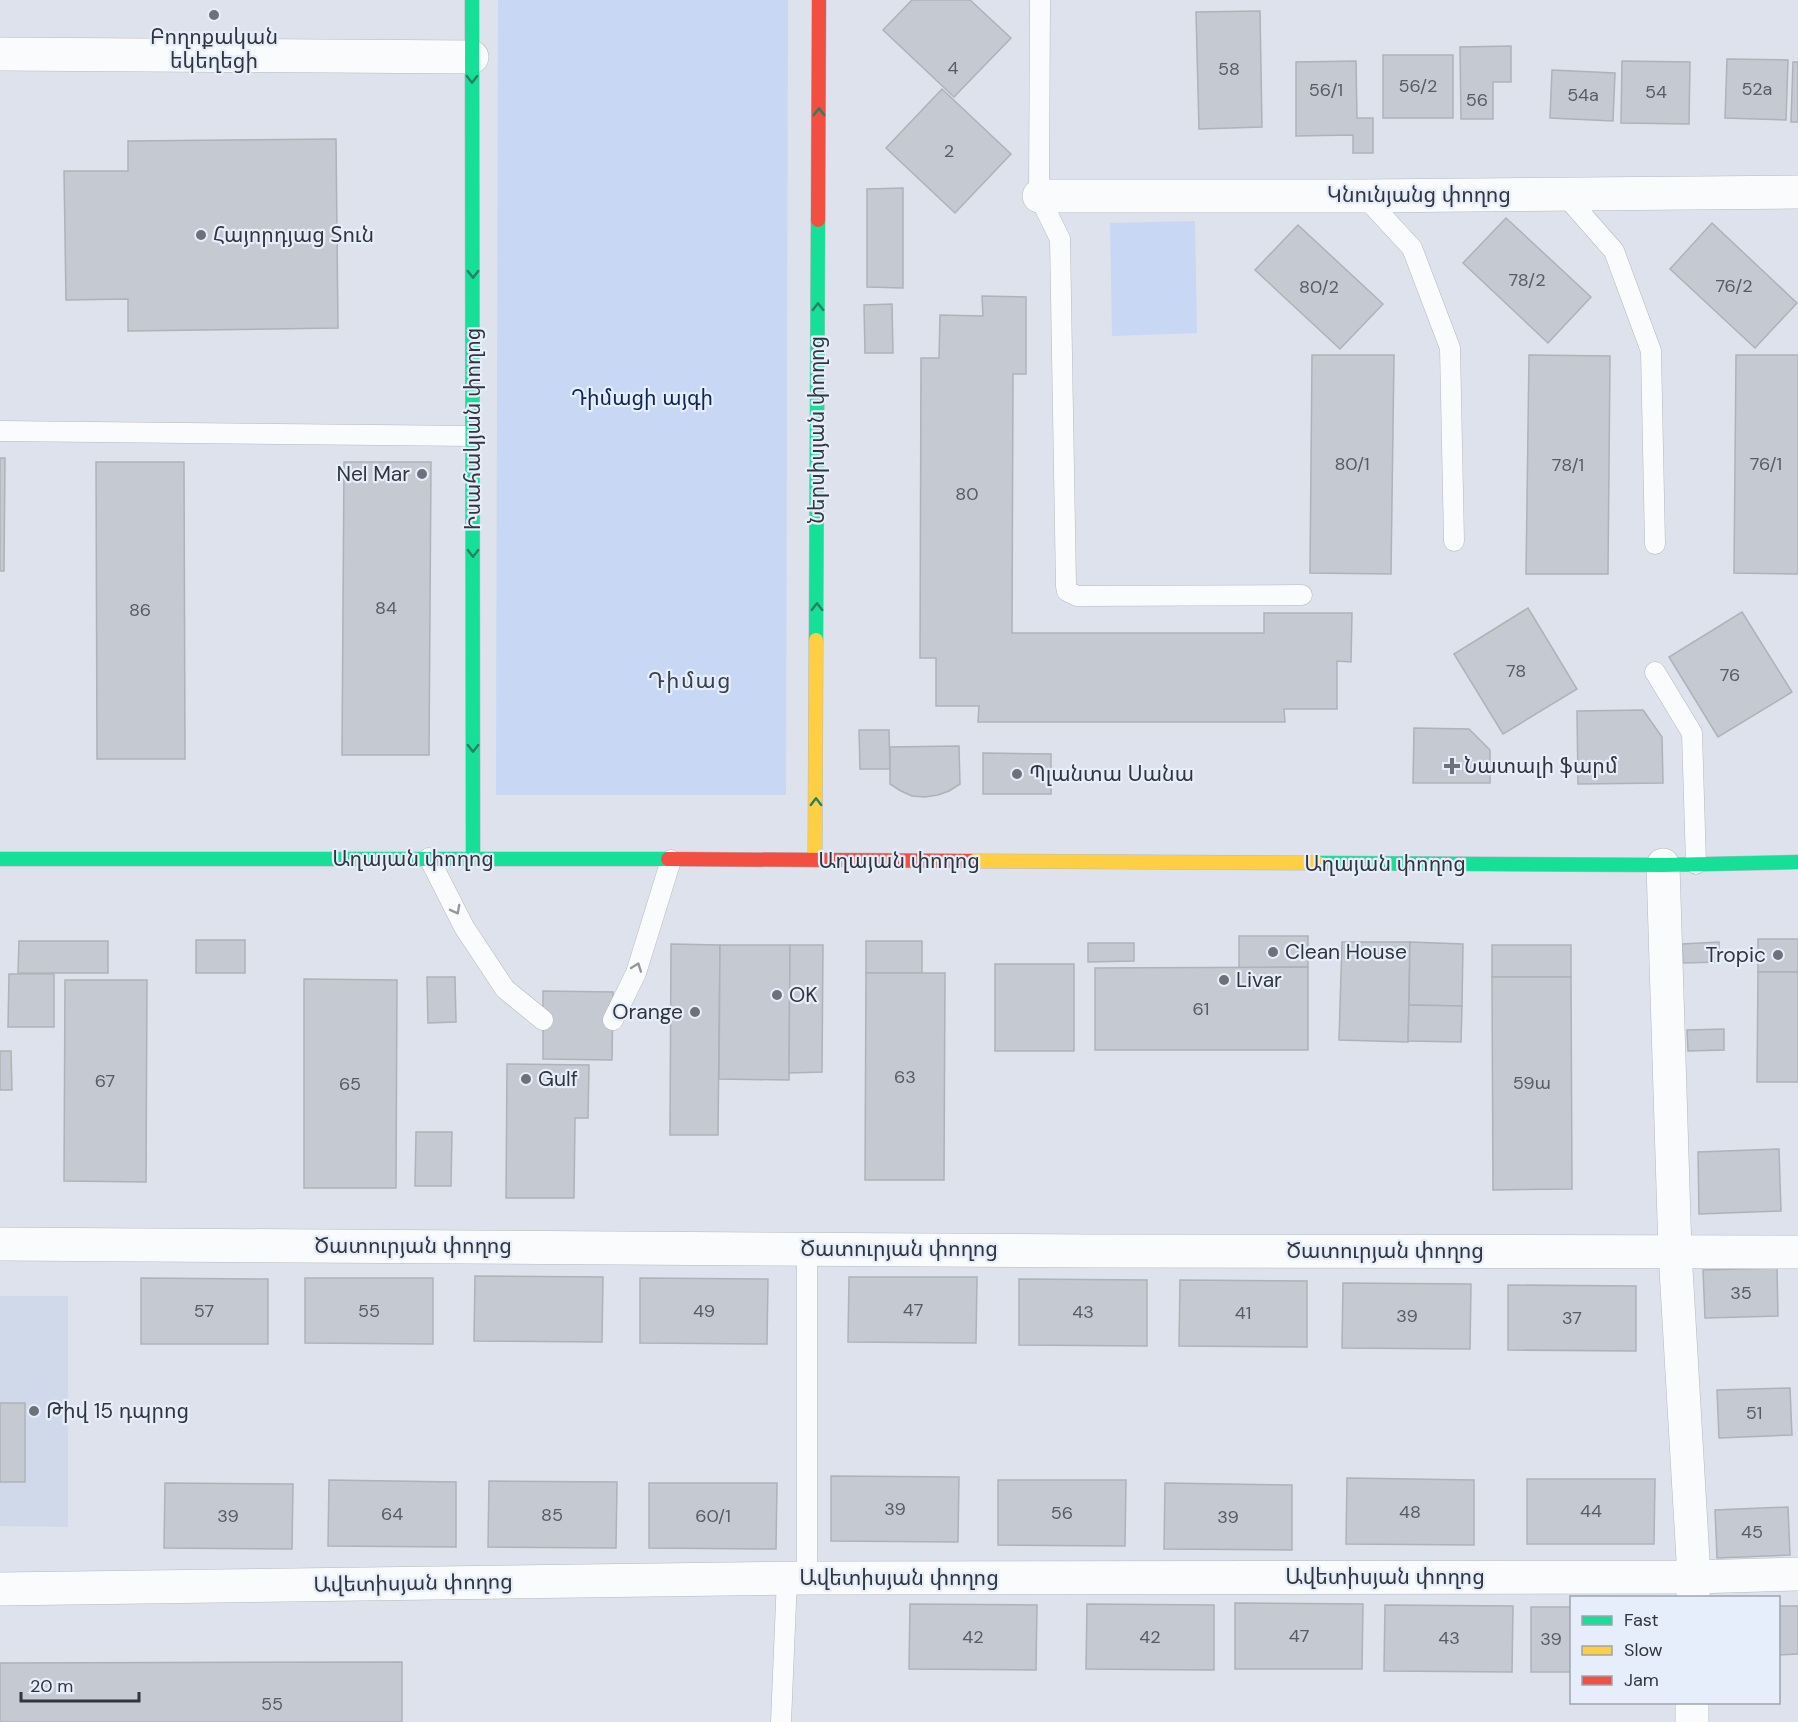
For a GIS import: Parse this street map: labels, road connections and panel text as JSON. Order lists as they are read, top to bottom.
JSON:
{
  "streets": {
    "main road": ["Իսահակյան փողոց", "Ներսիսյան փողոց", "Աղայան փողոց"],
    "street": ["Կնունյանց փողոց", "Ծատուրյան փողոց", "Ավետիսյան փողոց"]
  },
  "crossings": [
    ["Իսահակյան փողոց", "Աղայան փողոց"],
    ["Ներսիսյան փողոց", "Աղայան փողոց"]
  ],
  "one_way": ["Իսահակյան փողոց", "Ներսիսյան փողոց"],
  "districts": ["Դիմաց"],
  "parks": ["Դիմացի այգի"],
  "places": {
    "other": [
      "Բողոքական եկեղեցի",
      "Հայորդյաց Տուն",
      "Nel Mar",
      "Պլանտա Սանա",
      "Clean House",
      "Tropic",
      "Livar",
      "OK",
      "Orange",
      "Gulf",
      "Թիվ 15 դպրոց"
    ],
    "health": ["Նատալի ֆարմ"]
  },
  "house_numbers": [
    "4",
    "58",
    "56/2",
    "52a",
    "56/1",
    "54",
    "54a",
    "56",
    "2",
    "78/2",
    "76/2",
    "80/2",
    "80/1",
    "76/1",
    "78/1",
    "80",
    "84",
    "86",
    "78",
    "76",
    "61",
    "63",
    "67",
    "59ա",
    "65",
    "35",
    "47",
    "57",
    "55",
    "49",
    "43",
    "41",
    "39",
    "37",
    "51",
    "39",
    "44",
    "48",
    "56",
    "64",
    "85",
    "39",
    "60/1",
    "39",
    "45",
    "47",
    "42",
    "42",
    "43",
    "39",
    "55"
  ],
  "legend": ["Fast", "Slow", "Jam"],
  "scale_bar": "20 m"
}
